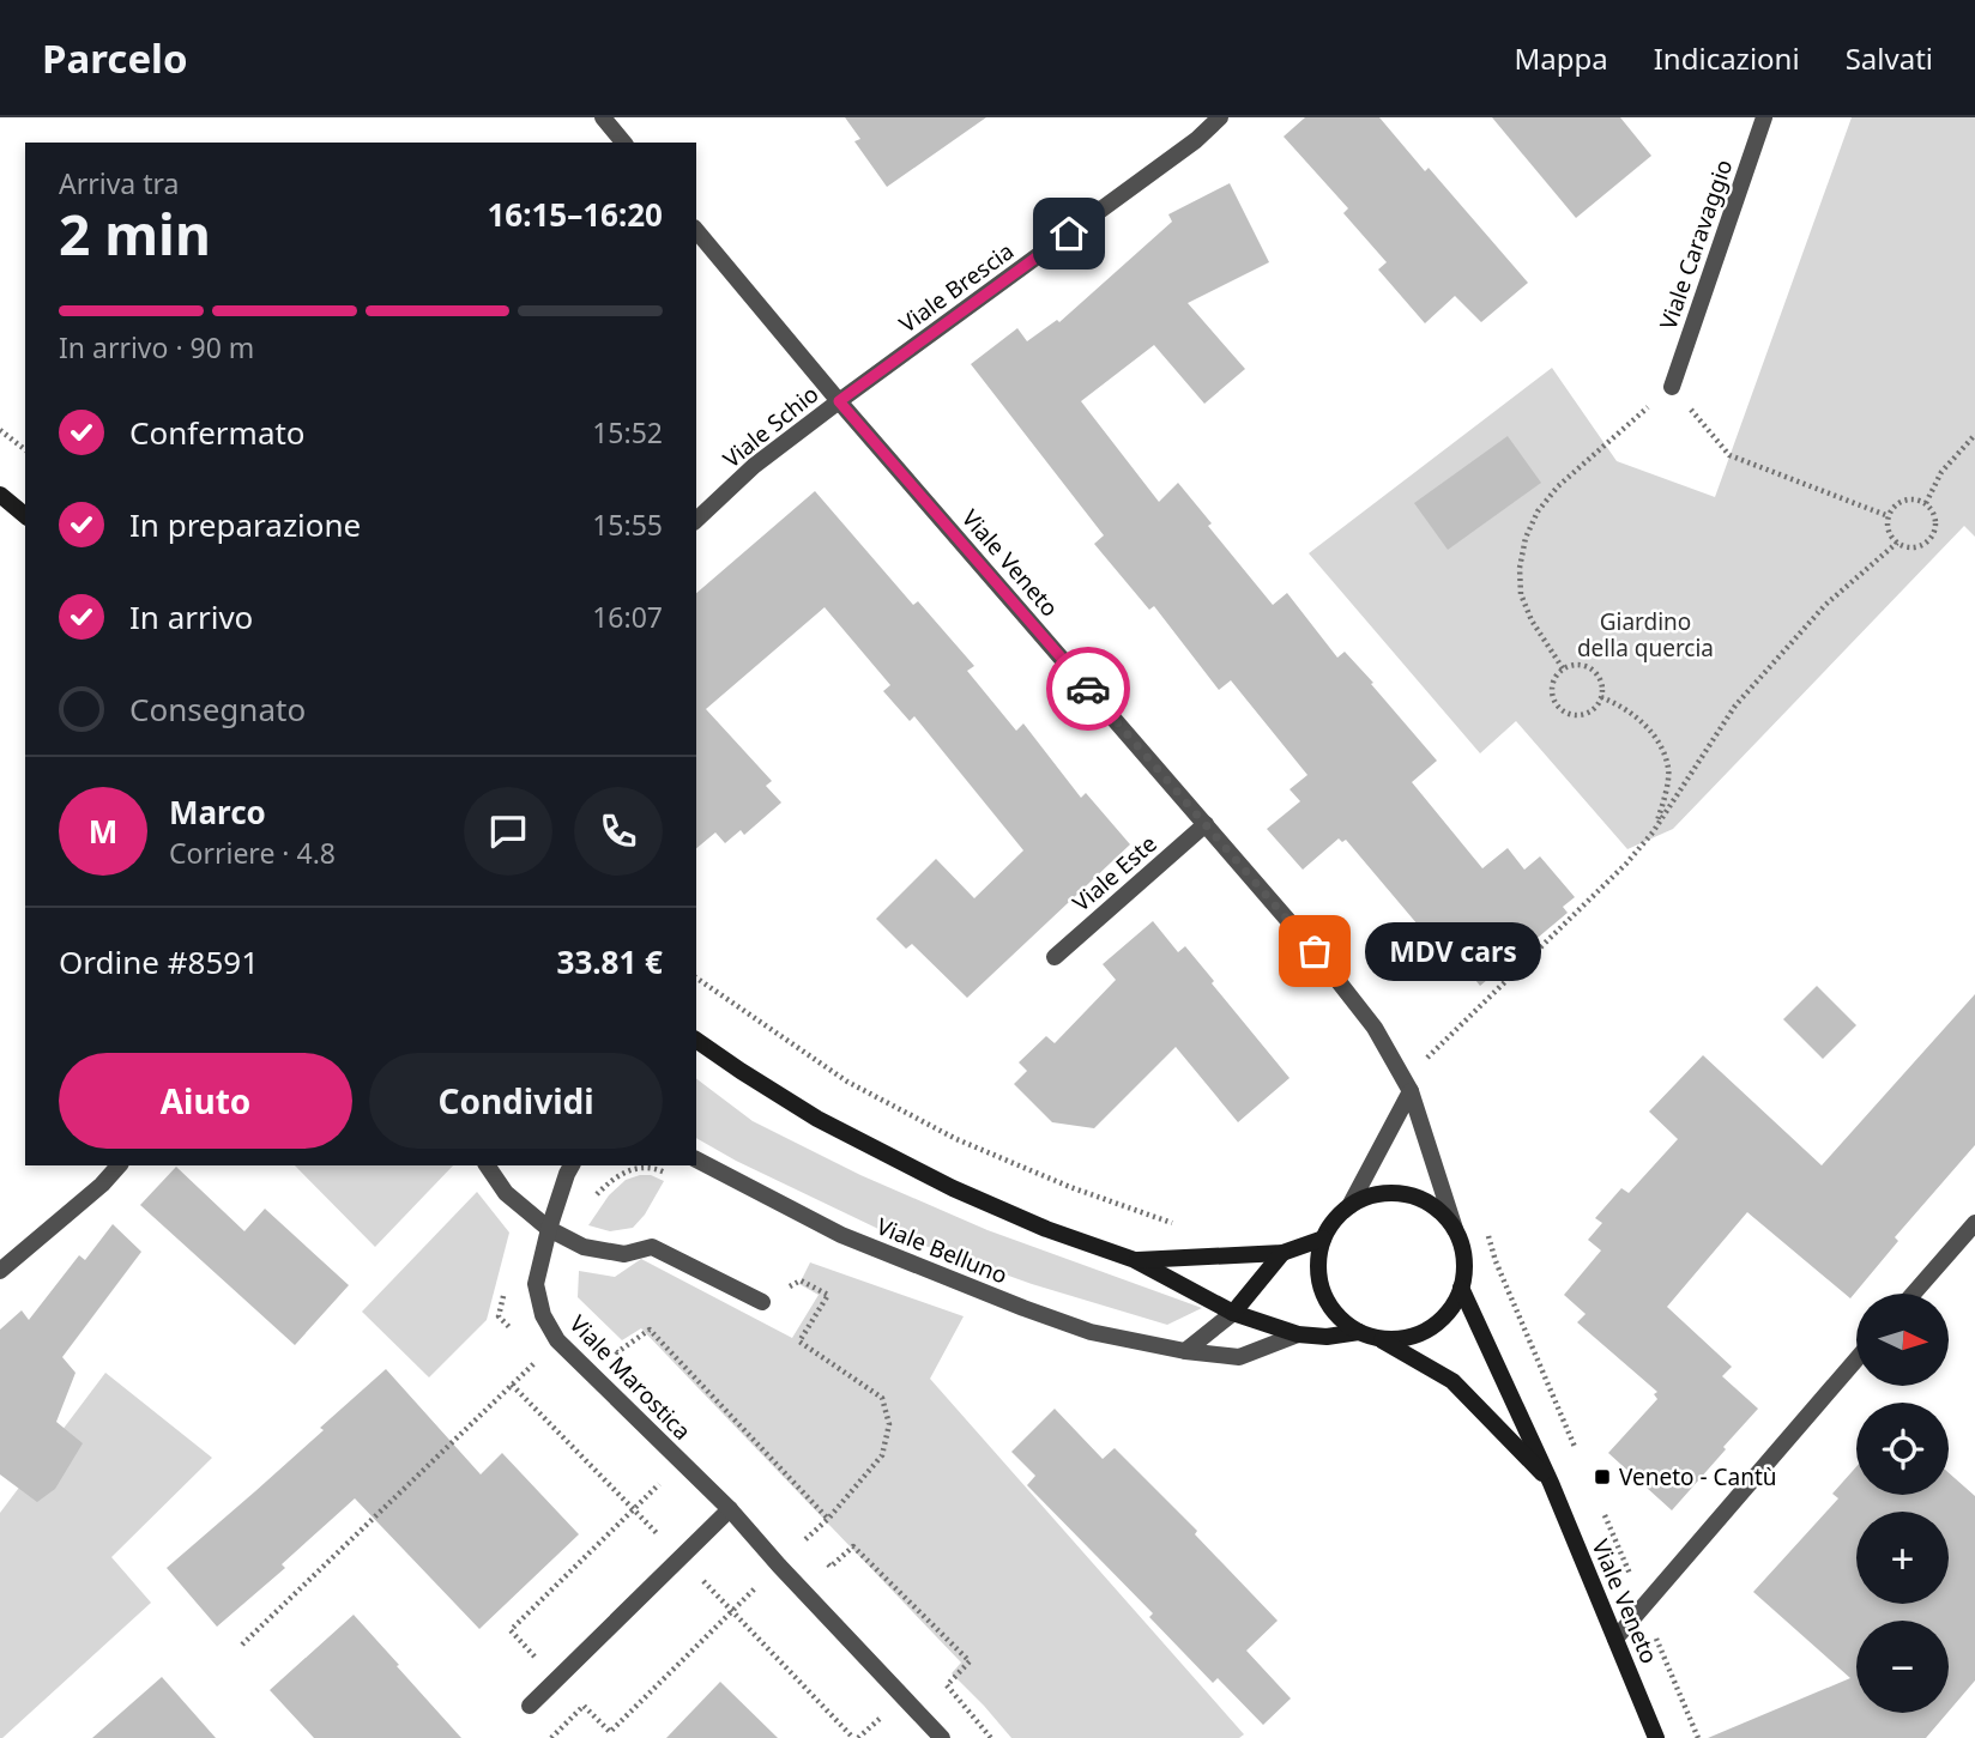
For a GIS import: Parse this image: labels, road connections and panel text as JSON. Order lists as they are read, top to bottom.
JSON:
{
  "streets": {
    "main road": ["Viale Veneto"],
    "street": [
      "Viale Caravaggio",
      "Viale Brescia",
      "Viale Schio",
      "Viale Este",
      "Viale Belluno",
      "Viale Marostica"
    ]
  },
  "crossings": [
    ["Viale Brescia", "Viale Schio"],
    ["Viale Brescia", "Viale Veneto"],
    ["Viale Schio", "Viale Veneto"],
    ["Viale Veneto", "Viale Este"]
  ],
  "parks": ["Giardino della quercia"],
  "places": {
    "other": ["MDV cars"],
    "transit": ["Veneto - Cantù"]
  },
  "north": "right",
  "page": {
    "header": "Parcelo",
    "nav": ["Mappa", "Indicazioni", "Salvati"],
    "heading": ["2 min", "Arriva tra", "16:15–16:20"],
    "panel": [
      "Marco",
      "Corriere · 4.8",
      "Ordine #8591",
      "33.81 €"
    ],
    "bar": "In arrivo · 90 m",
    "list": [
      ["Confermato", "15:52"],
      ["In preparazione", "15:55"],
      ["In arrivo", "16:07"],
      "Consegnato"
    ],
    "round": "M",
    "bubble": "MDV cars",
    "buttons": ["Aiuto", "Condividi"],
    "map_buttons": ["+", "−"]
  }
}
